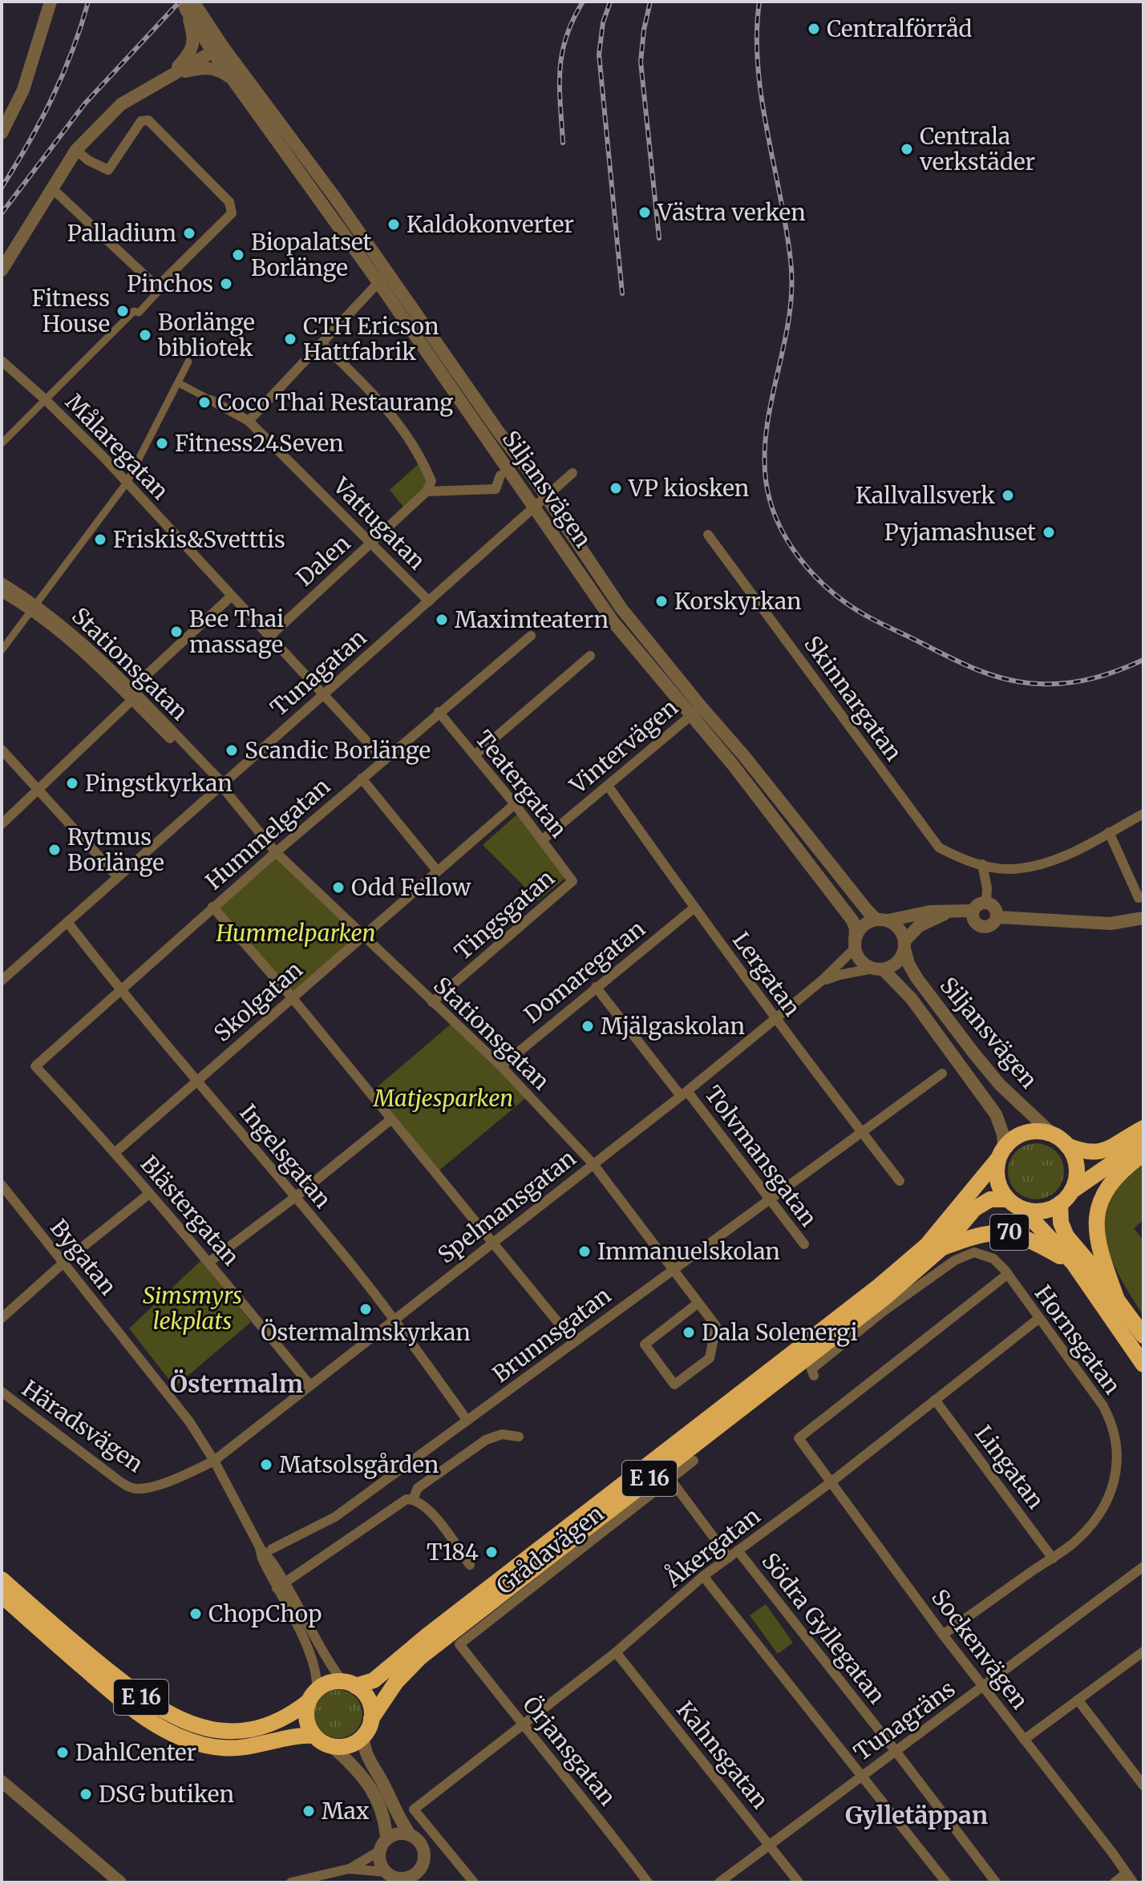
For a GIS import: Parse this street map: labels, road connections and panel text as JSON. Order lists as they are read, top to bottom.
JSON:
{
  "streets": {
    "highway": ["70", "E 16"],
    "street": [
      "Målaregatan",
      "Siljansvägen",
      "Vattugatan",
      "Dalen",
      "Stationsgatan",
      "Tunagatan",
      "Skinnargatan",
      "Vintervägen",
      "Teatergatan",
      "Hummelgatan",
      "Tingsgatan",
      "Domaregatan",
      "Lergatan",
      "Skolgatan",
      "Ingelsgatan",
      "Tolvmansgatan",
      "Spelmansgatan",
      "Blästergatan",
      "Bygatan",
      "Brunnsgatan",
      "Hornsgatan",
      "Häradsvägen",
      "Lingatan",
      "Åkergatan",
      "Grådavägen",
      "Södra Gyllegatan",
      "Sockenvägen",
      "Tunagräns",
      "Örjansgatan",
      "Kahnsgatan"
    ]
  },
  "crossings": [
    ["Målaregatan", "Dalen"],
    ["Målaregatan", "Tunagatan"],
    ["Målaregatan", "Hummelgatan"],
    ["Siljansvägen", "Tunagatan"],
    ["Siljansvägen", "Vintervägen"],
    ["Siljansvägen", "Spelmansgatan"],
    ["Siljansvägen", "70"],
    ["Siljansvägen", "E 16"],
    ["Vattugatan", "Dalen"],
    ["Vattugatan", "Tunagatan"],
    ["Stationsgatan", "Tunagatan"],
    ["Stationsgatan", "Hummelgatan"],
    ["Stationsgatan", "Tingsgatan"],
    ["Stationsgatan", "Domaregatan"],
    ["Stationsgatan", "Skolgatan"],
    ["Stationsgatan", "Spelmansgatan"],
    ["Stationsgatan", "Brunnsgatan"],
    ["Tunagatan", "Ingelsgatan"],
    ["Vintervägen", "Teatergatan"],
    ["Vintervägen", "Lergatan"],
    ["Teatergatan", "Hummelgatan"],
    ["Teatergatan", "Tingsgatan"],
    ["Teatergatan", "Skolgatan"],
    ["Hummelgatan", "Ingelsgatan"],
    ["Hummelgatan", "Blästergatan"],
    ["Domaregatan", "Lergatan"],
    ["Domaregatan", "Tolvmansgatan"],
    ["Lergatan", "Spelmansgatan"],
    ["Lergatan", "Brunnsgatan"],
    ["Skolgatan", "Ingelsgatan"],
    ["Skolgatan", "Blästergatan"],
    ["Ingelsgatan", "Spelmansgatan"],
    ["Ingelsgatan", "Brunnsgatan"],
    ["Tolvmansgatan", "Spelmansgatan"],
    ["Tolvmansgatan", "Brunnsgatan"],
    ["Spelmansgatan", "Blästergatan"],
    ["Spelmansgatan", "Bygatan"],
    ["Spelmansgatan", "Häradsvägen"],
    ["70", "E 16"],
    ["Bygatan", "Häradsvägen"],
    ["Bygatan", "E 16"],
    ["Hornsgatan", "Lingatan"],
    ["Hornsgatan", "Åkergatan"],
    ["Hornsgatan", "Sockenvägen"],
    ["Lingatan", "Åkergatan"],
    ["Åkergatan", "Södra Gyllegatan"],
    ["Åkergatan", "Sockenvägen"],
    ["Åkergatan", "Örjansgatan"],
    ["Åkergatan", "Kahnsgatan"],
    ["Grådavägen", "Södra Gyllegatan"],
    ["Grådavägen", "Örjansgatan"],
    ["Södra Gyllegatan", "Tunagräns"],
    ["Sockenvägen", "Tunagräns"],
    ["Tunagräns", "Kahnsgatan"]
  ],
  "districts": ["Östermalm", "Gylletäppan"],
  "parks": ["Hummelparken", "Matjesparken", "Simsmyrs lekplats"],
  "places": [
    "Centralförråd",
    "Centrala verkstäder",
    "Västra verken",
    "Kaldokonverter",
    "Palladium",
    "Biopalatset Borlänge",
    "Pinchos",
    "Fitness House",
    "Borlänge bibliotek",
    "CTH Ericson Hattfabrik",
    "Coco Thai Restaurang",
    "Fitness24Seven",
    "VP kiosken",
    "Kallvallsverk",
    "Pyjamashuset",
    "Friskis&Svetttis",
    "Korskyrkan",
    "Maximteatern",
    "Bee Thai massage",
    "Scandic Borlänge",
    "Pingstkyrkan",
    "Rytmus Borlänge",
    "Odd Fellow",
    "Mjälgaskolan",
    "Immanuelskolan",
    "Östermalmskyrkan",
    "Dala Solenergi",
    "Matsolsgården",
    "T184",
    "ChopChop",
    "DahlCenter",
    "DSG butiken",
    "Max"
  ]
}
